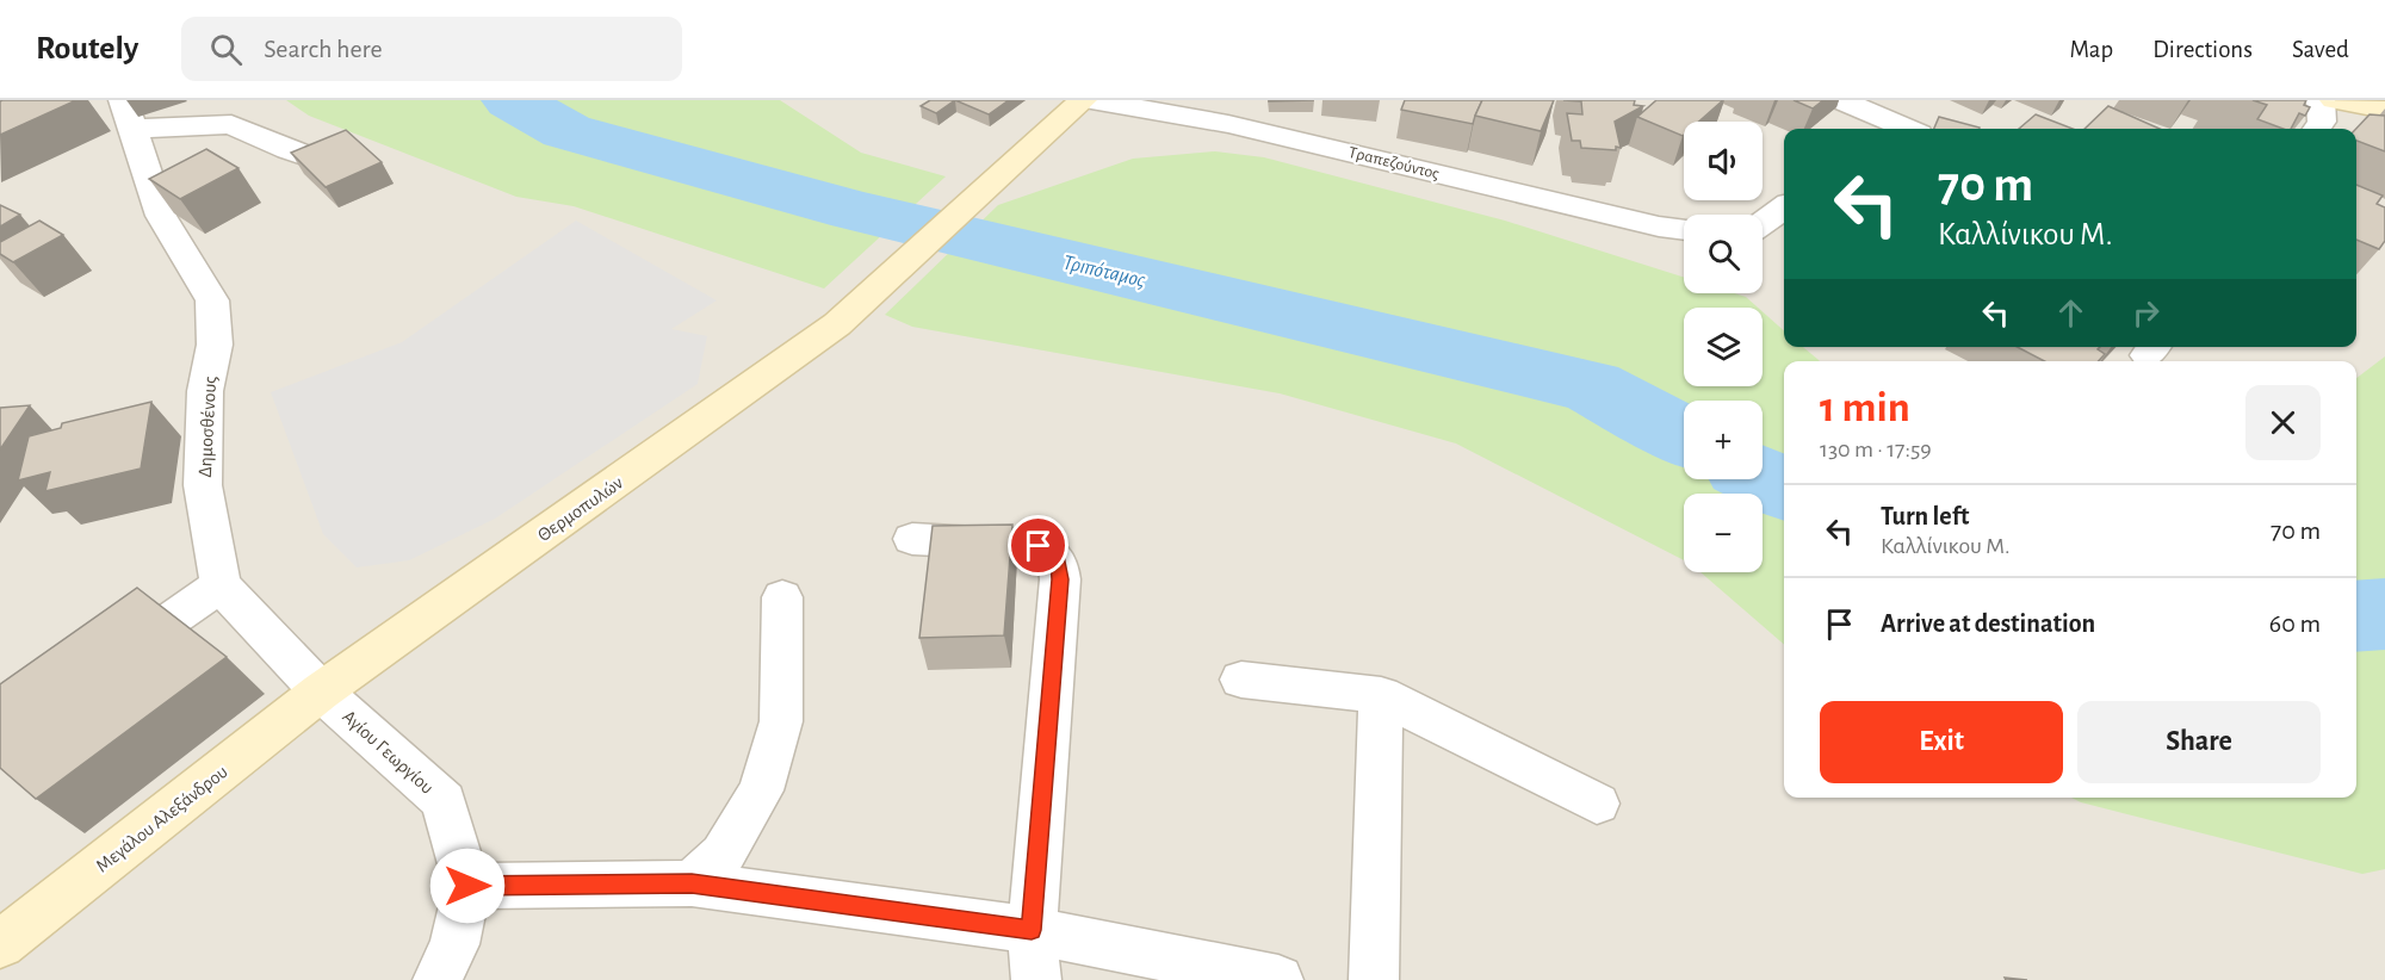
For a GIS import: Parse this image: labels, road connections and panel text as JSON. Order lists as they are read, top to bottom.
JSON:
{
  "streets": {
    "street": [
      "Τραπεζούντος",
      "Δημοσθένους",
      "Θερμοπυλών",
      "Αγίου Γεωργίου",
      "Μεγάλου Αλεξάνδρου"
    ]
  },
  "crossings": [
    ["Θερμοπυλών", "Αγίου Γεωργίου"],
    ["Θερμοπυλών", "Μεγάλου Αλεξάνδρου"],
    ["Αγίου Γεωργίου", "Μεγάλου Αλεξάνδρου"]
  ],
  "water": ["Τριπόταμος"],
  "page": {
    "header": "Routely",
    "search": "Search here",
    "nav": ["Map", "Directions", "Saved"],
    "map_buttons": ["+", "−"],
    "turn": ["70 m", "Καλλίνικου Μ."],
    "heading": ["1 min", "130 m · 17:59"],
    "list": [
      {
        "name": "Turn left",
        "note": "Καλλίνικου Μ.",
        "value": "70 m"
      },
      {
        "name": "Arrive at destination",
        "value": "60 m"
      }
    ],
    "buttons": ["Exit", "Share"]
  }
}
